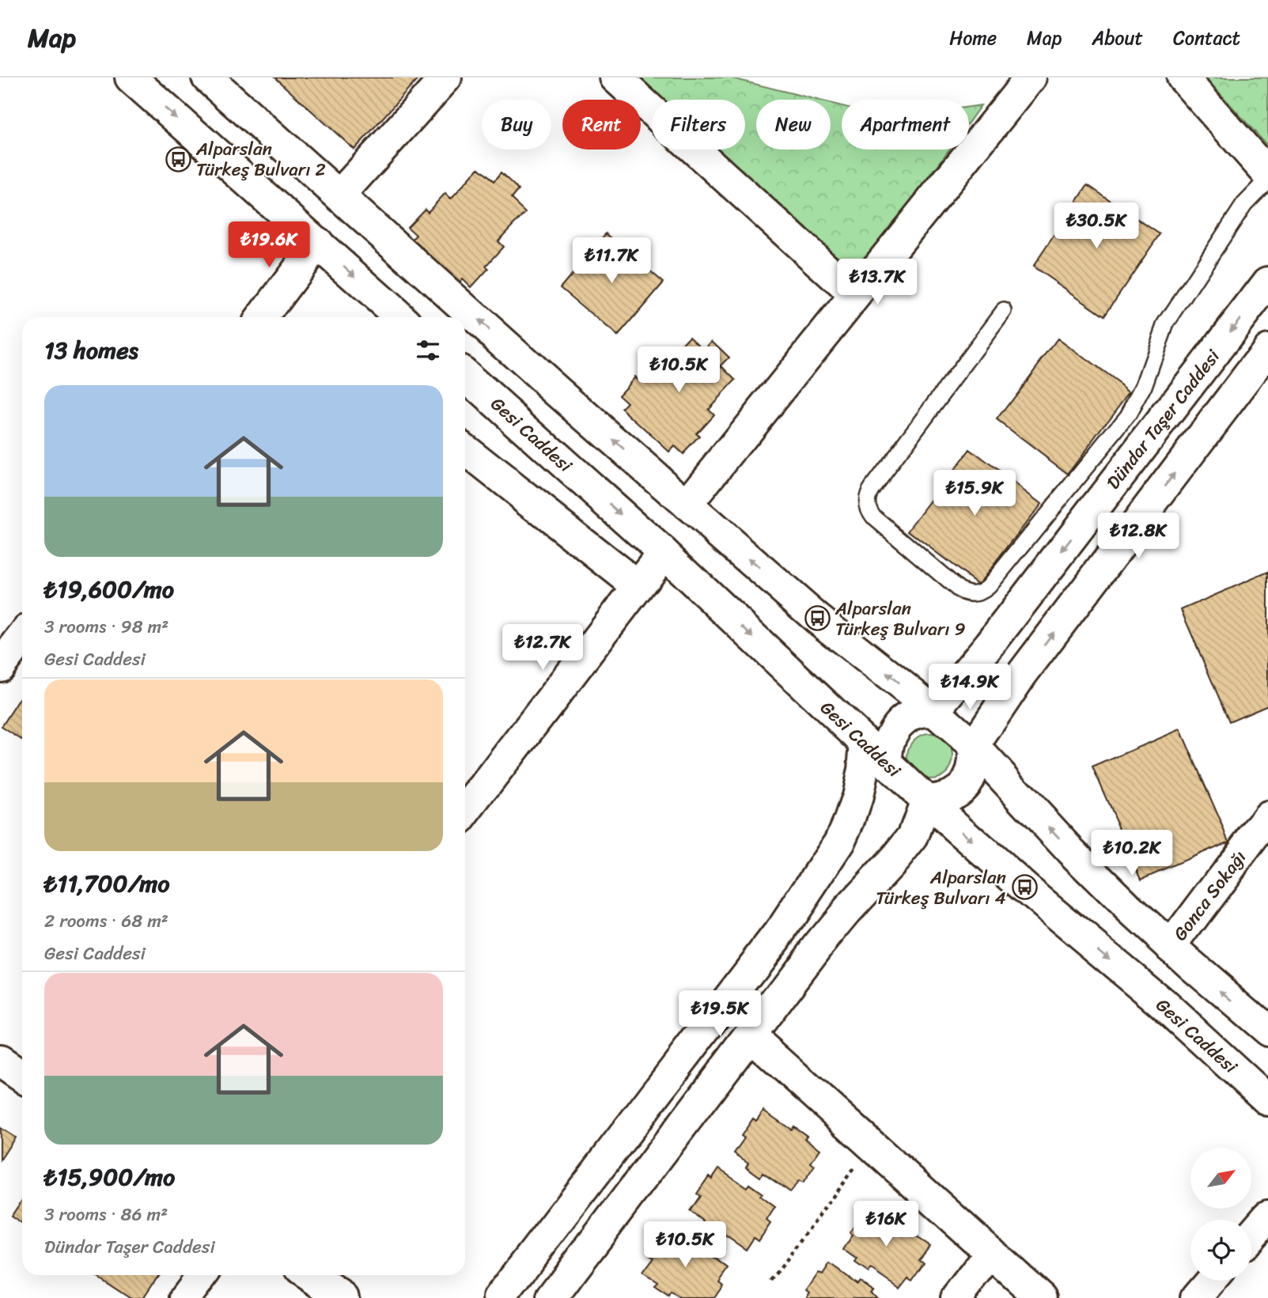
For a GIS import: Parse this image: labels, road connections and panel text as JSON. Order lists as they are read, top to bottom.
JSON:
{
  "streets": {
    "street": ["Dündar Taşer Caddesi", "Gesi Caddesi", "Gonca Sokağı"]
  },
  "crossings": [
    ["Dündar Taşer Caddesi", "Gesi Caddesi"]
  ],
  "places": {
    "bus stop": ["Alparslan Türkeş Bulvarı 2", "Alparslan Türkeş Bulvarı 9", "Alparslan Türkeş Bulvarı 4"]
  },
  "north": "top right",
  "page": {
    "header": "Map",
    "nav": [
      "Home",
      "Map",
      "About",
      "Contact"
    ],
    "chip": [
      "Buy",
      "Rent",
      "Filters",
      "New",
      "Apartment"
    ],
    "price": [
      "₺30.5K",
      "₺19.6K",
      "₺11.7K",
      "₺13.7K",
      "₺10.5K",
      "₺15.9K",
      "₺12.8K",
      "₺12.7K",
      "₺14.9K",
      "₺10.2K",
      "₺19.5K",
      "₺16K",
      "₺10.5K"
    ],
    "heading": "13 homes",
    "list": [
      {
        "name": "₺19,600/mo",
        "note": "3 rooms · 98 m² · Gesi Caddesi"
      },
      {
        "name": "₺11,700/mo",
        "note": "2 rooms · 68 m² · Gesi Caddesi"
      },
      {
        "name": "₺15,900/mo",
        "note": "3 rooms · 86 m² · Dündar Taşer Caddesi"
      }
    ]
  }
}
